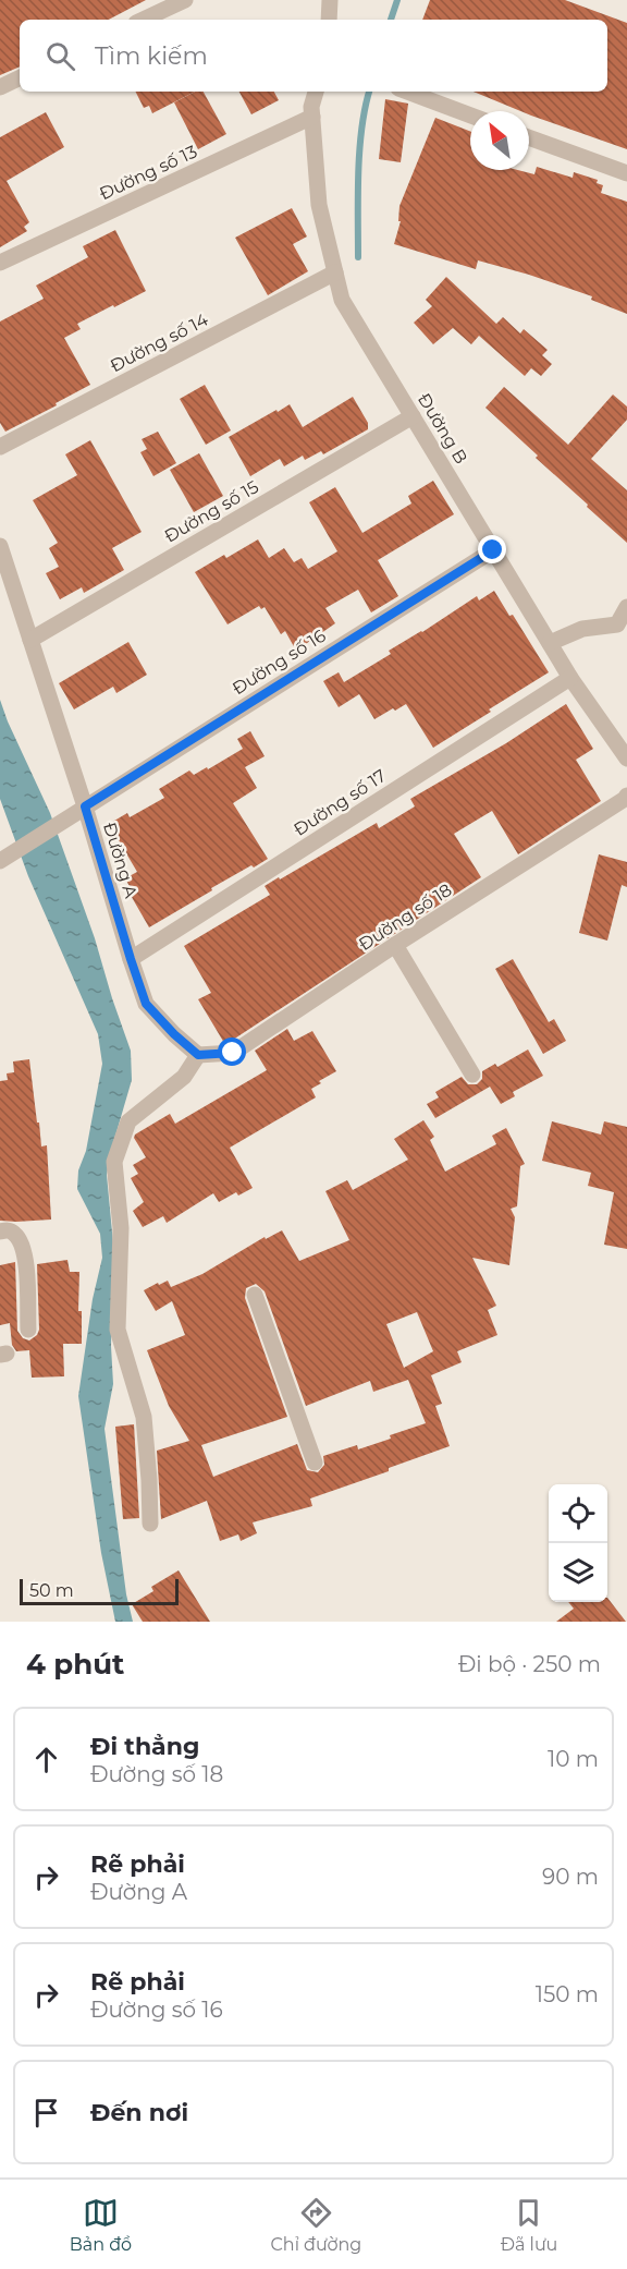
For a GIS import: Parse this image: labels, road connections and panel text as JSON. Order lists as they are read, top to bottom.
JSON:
{
  "streets": {
    "street": [
      "Đường số 13",
      "Đường số 14",
      "Đường B",
      "Đường số 15",
      "Đường số 16",
      "Đường số 17",
      "Đường A",
      "Đường số 18"
    ]
  },
  "crossings": [
    ["Đường số 13", "Đường B"],
    ["Đường số 14", "Đường B"],
    ["Đường B", "Đường số 15"],
    ["Đường B", "Đường số 16"],
    ["Đường B", "Đường số 17"],
    ["Đường số 15", "Đường A"],
    ["Đường số 16", "Đường A"],
    ["Đường số 17", "Đường A"],
    ["Đường A", "Đường số 18"]
  ],
  "scale_bar": "50 m",
  "north": "top left",
  "page": {
    "search": "Tìm kiếm",
    "scale": "50 m",
    "heading": ["4 phút", "Đi bộ · 250 m"],
    "list": [
      ["Đi thẳng", "Đường số 18", "10 m"],
      ["Rẽ phải", "Đường A", "90 m"],
      ["Rẽ phải", "Đường số 16", "150 m"],
      "Đến nơi"
    ],
    "nav": ["Bản đồ", "Chỉ đường", "Đã lưu"]
  }
}
